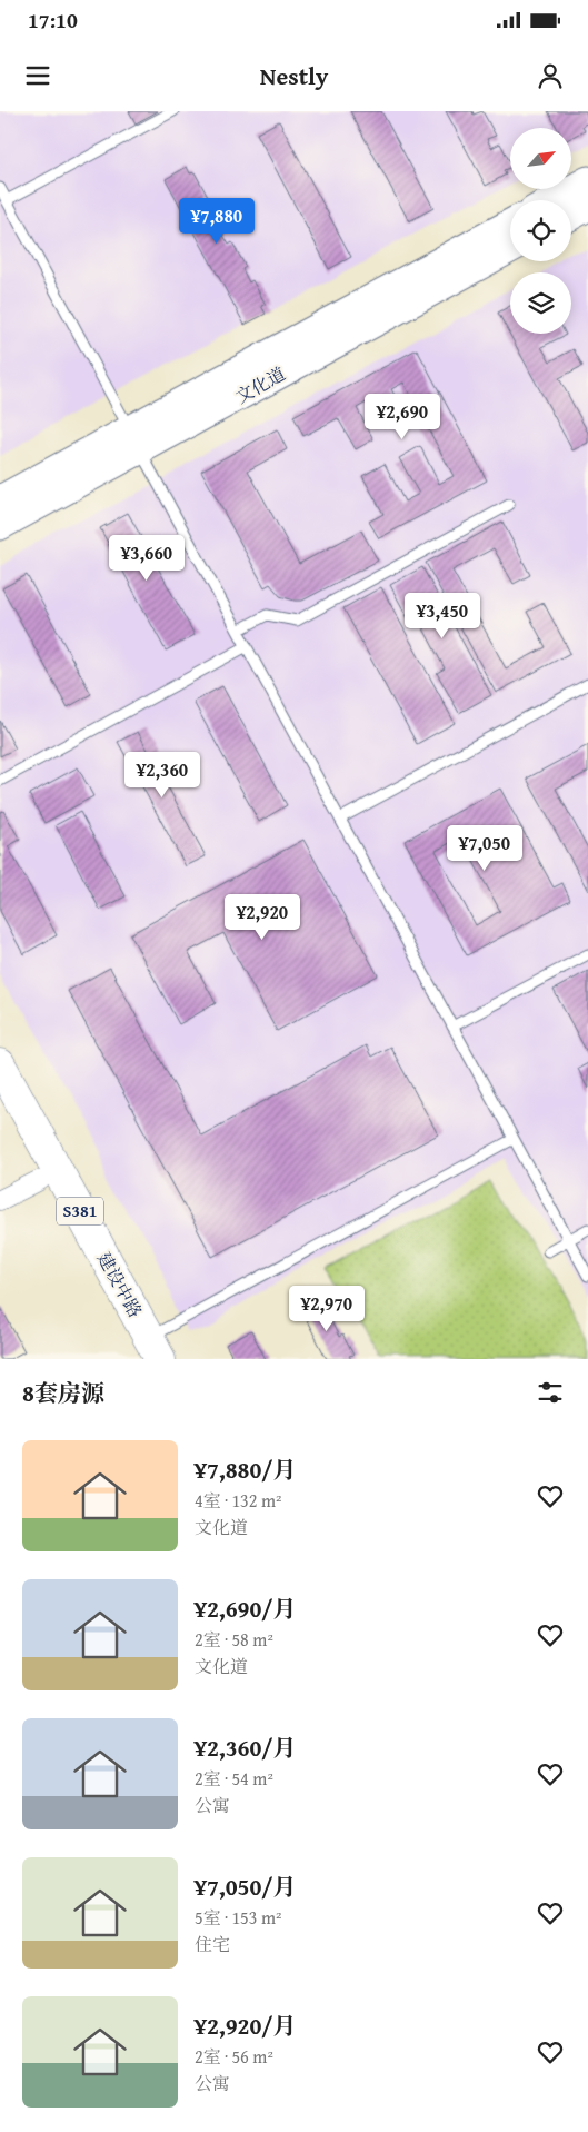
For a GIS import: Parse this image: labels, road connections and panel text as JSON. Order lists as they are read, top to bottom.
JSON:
{
  "streets": {
    "main road": ["文化道", "S381", "建设中路"]
  },
  "north": "top right",
  "page": {
    "status": "17:10",
    "header": "Nestly",
    "price": [
      "¥7,880",
      "¥2,690",
      "¥3,660",
      "¥3,450",
      "¥2,360",
      "¥7,050",
      "¥2,920",
      "¥2,970"
    ],
    "heading": "8套房源",
    "list": [
      {
        "name": "¥7,880/月",
        "note": "4室 · 132 m² · 文化道"
      },
      {
        "name": "¥2,690/月",
        "note": "2室 · 58 m² · 文化道"
      },
      {
        "name": "¥2,360/月",
        "note": "2室 · 54 m² · 公寓"
      },
      {
        "name": "¥7,050/月",
        "note": "5室 · 153 m² · 住宅"
      },
      {
        "name": "¥2,920/月",
        "note": "2室 · 56 m² · 公寓"
      }
    ]
  }
}
